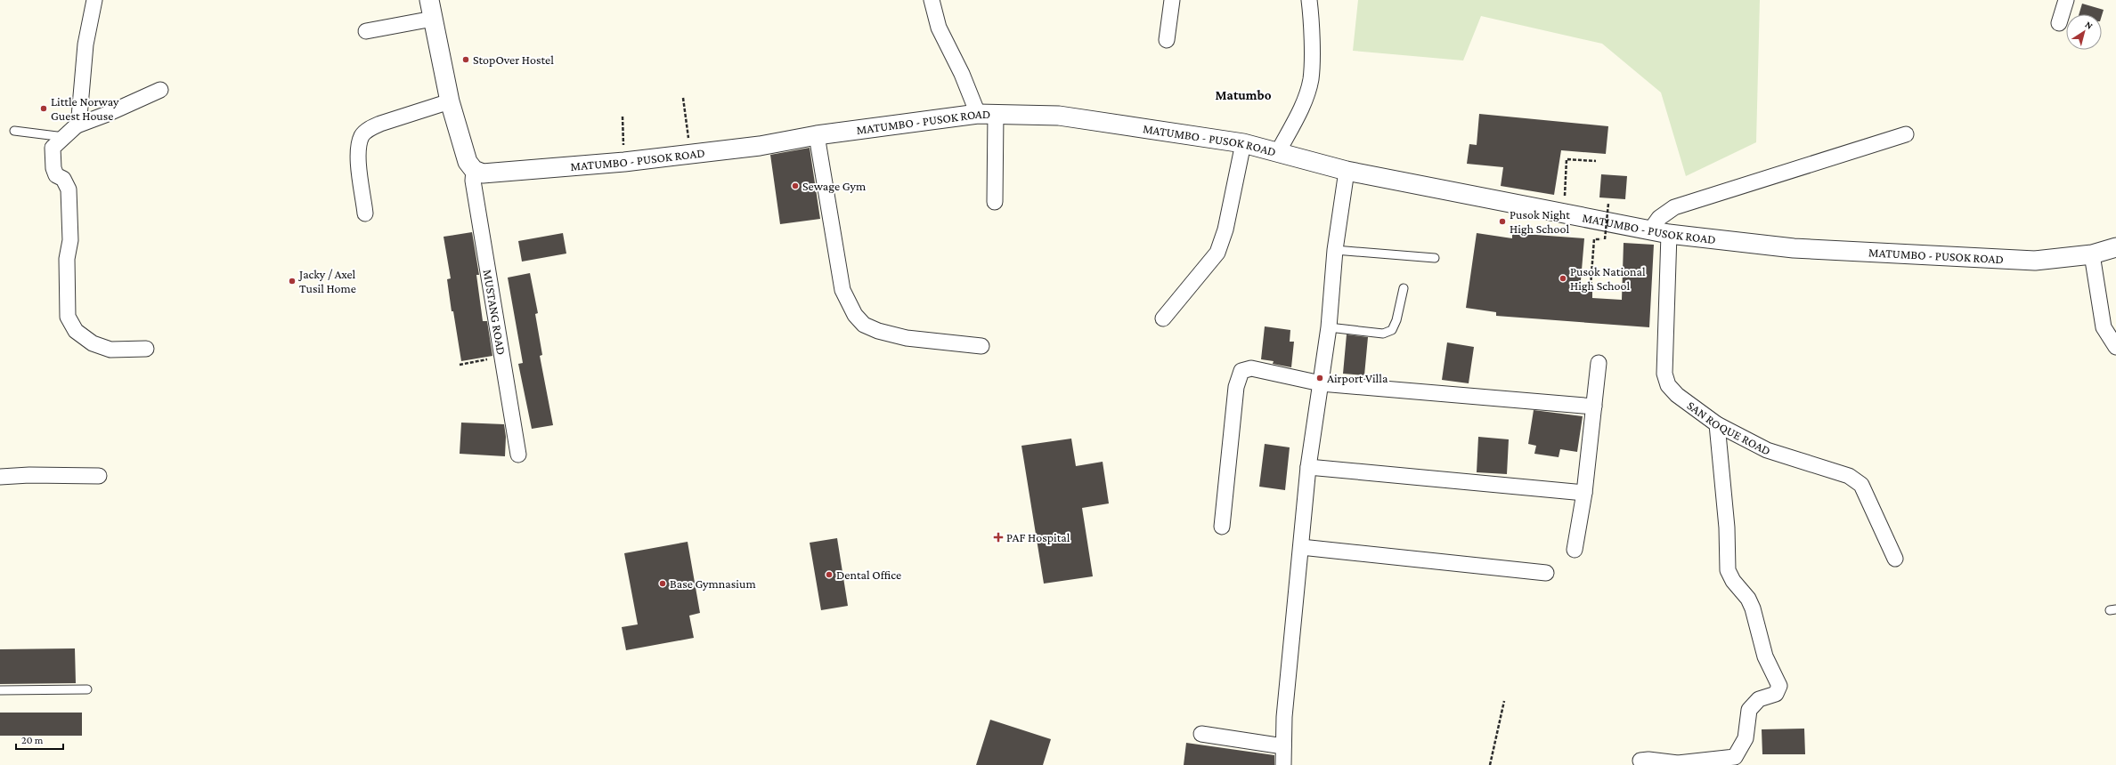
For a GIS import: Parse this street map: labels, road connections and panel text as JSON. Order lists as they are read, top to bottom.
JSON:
{
  "streets": {
    "street": ["MATUMBO - PUSOK ROAD", "MUSTANG ROAD", "SAN ROQUE ROAD"]
  },
  "crossings": [
    ["MATUMBO - PUSOK ROAD", "MUSTANG ROAD"],
    ["MATUMBO - PUSOK ROAD", "SAN ROQUE ROAD"]
  ],
  "districts": ["Matumbo"],
  "places": {
    "other": [
      "StopOver Hostel",
      "Little Norway Guest House",
      "Sewage Gym",
      "Pusok Night High School",
      "Pusok National High School",
      "Jacky / Axel Tusil Home",
      "Airport Villa",
      "Dental Office",
      "Base Gymnasium"
    ],
    "health": ["PAF Hospital"]
  },
  "scale_bar": "20 m",
  "north": "top right"
}
